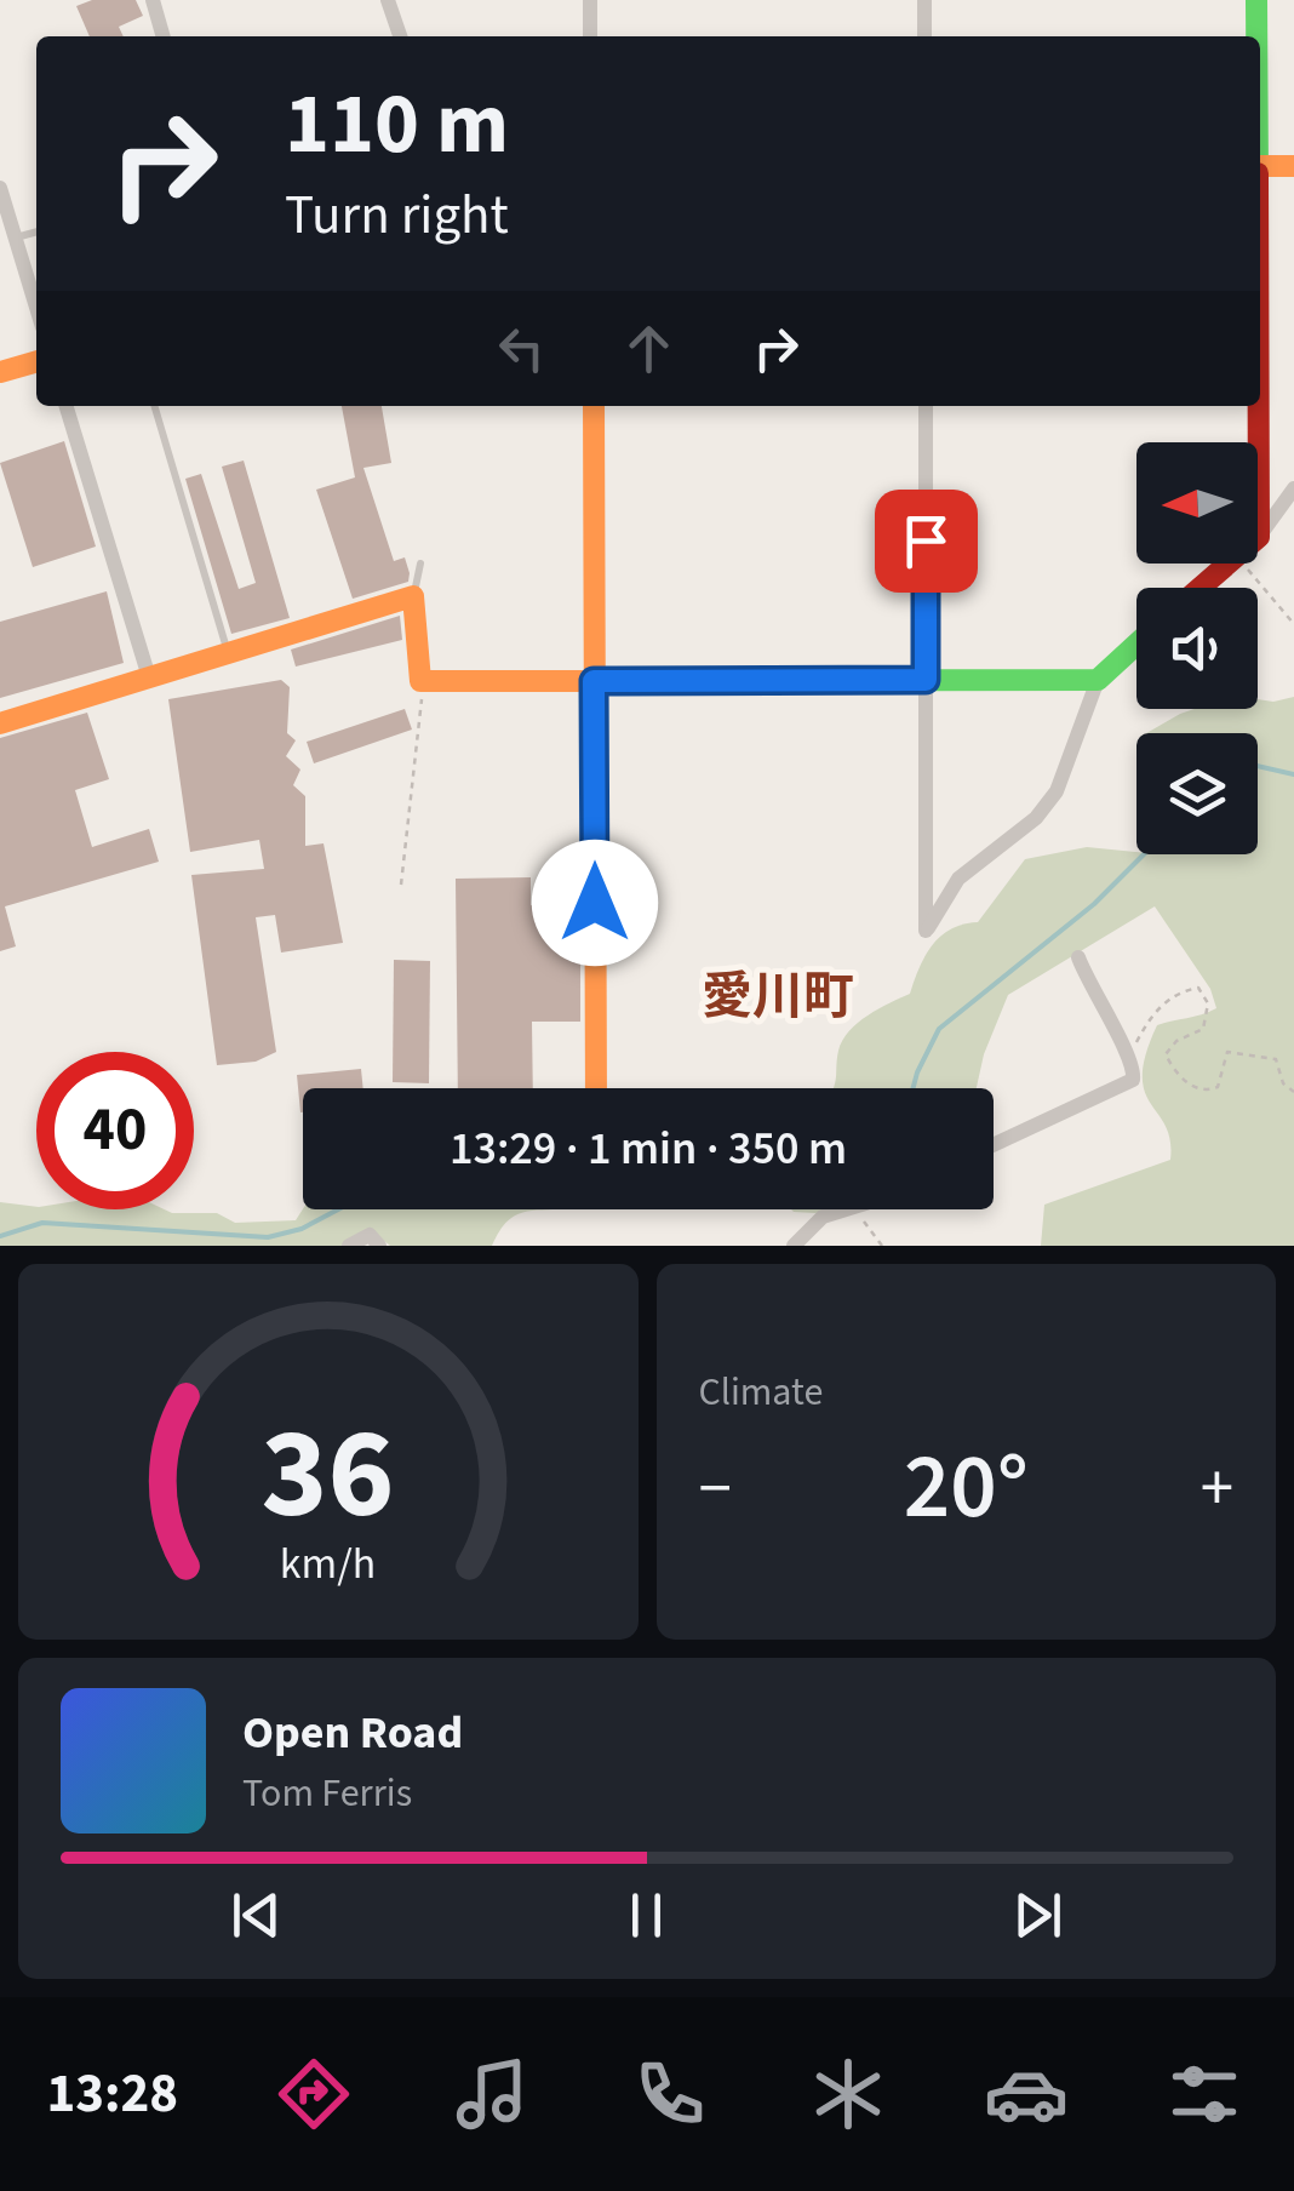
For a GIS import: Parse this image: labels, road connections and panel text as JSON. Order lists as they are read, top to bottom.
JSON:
{
  "districts": ["愛川町"],
  "north": "left",
  "page": {
    "turn": ["110 m", "Turn right"],
    "limit": "40",
    "trip": "13:29 · 1 min · 350 m",
    "tile": "Climate",
    "heat": ["−", "20°", "+"],
    "song": ["Open Road", "Tom Ferris"],
    "tabs": "13:28",
    "gauge": ["36", "km/h"]
  }
}
